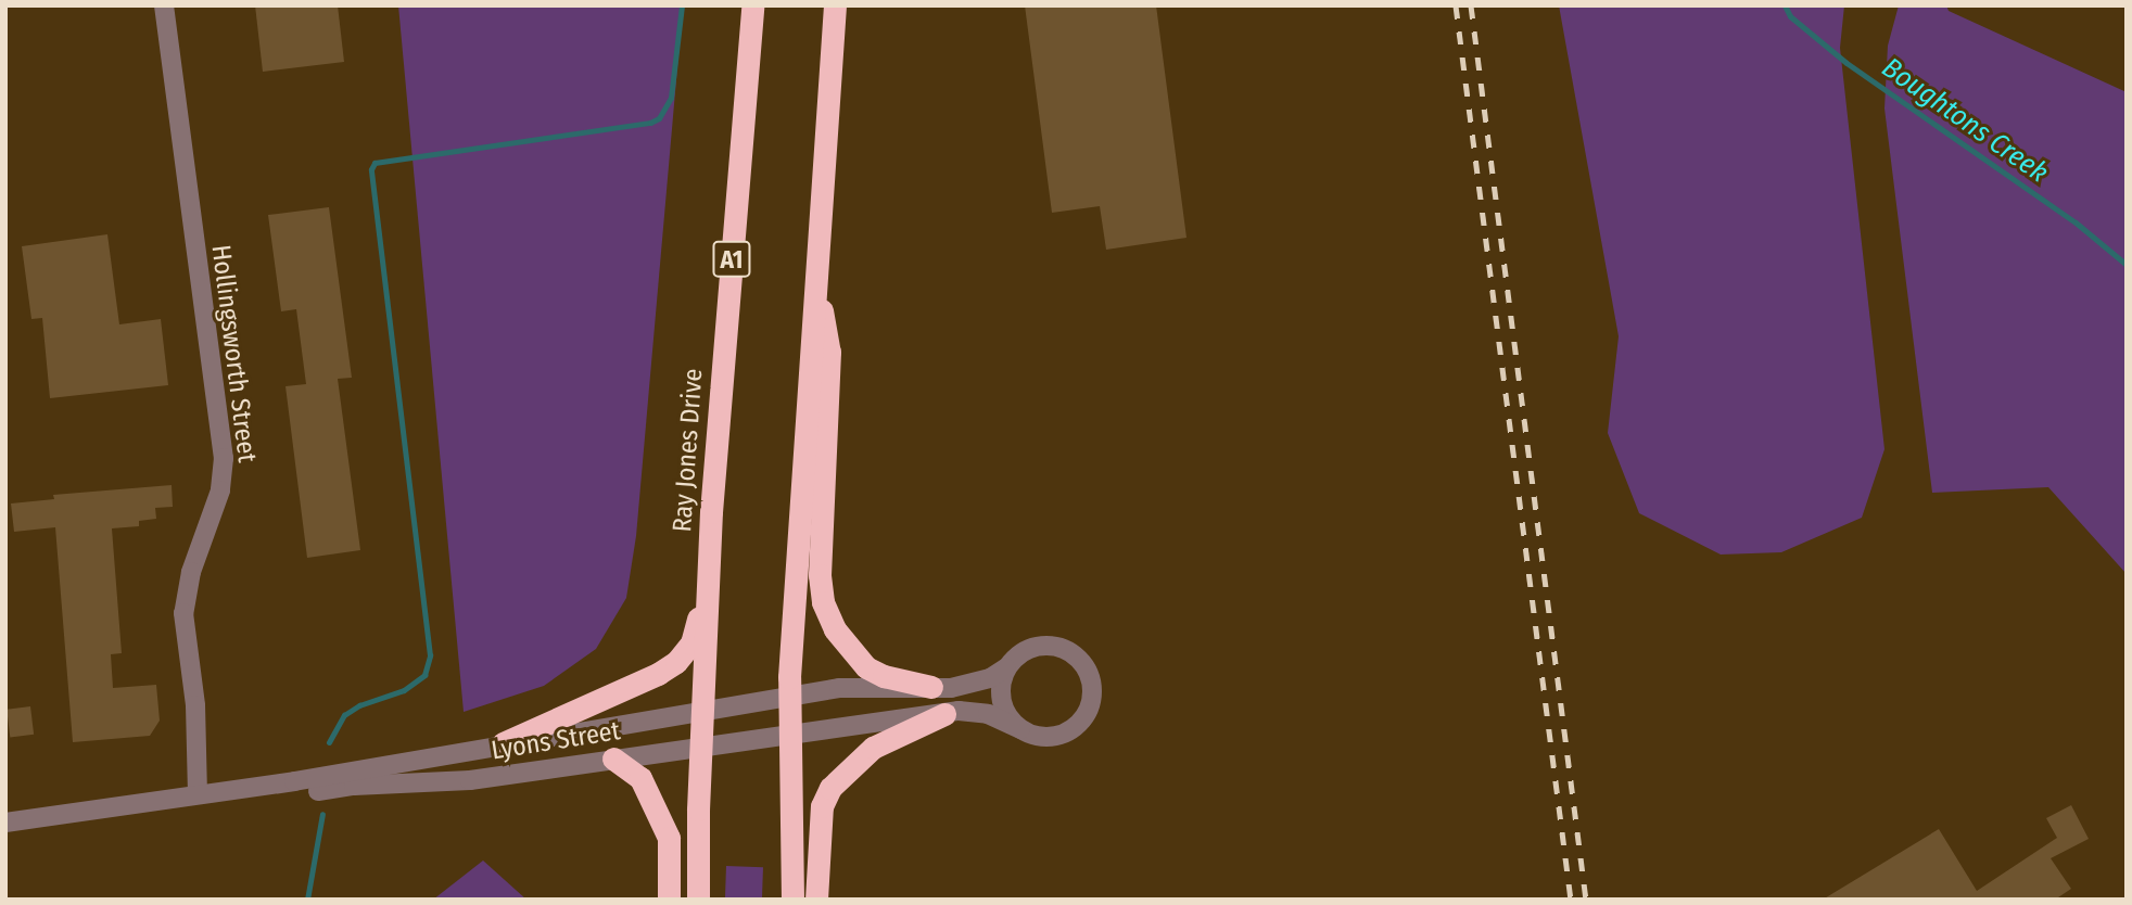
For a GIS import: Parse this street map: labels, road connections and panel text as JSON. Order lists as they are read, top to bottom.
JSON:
{
  "streets": {
    "highway": ["A1", "Ray Jones Drive"],
    "street": ["Hollingsworth Street", "Lyons Street"]
  },
  "crossings": [
    ["Hollingsworth Street", "Lyons Street"],
    ["Ray Jones Drive", "Lyons Street"]
  ],
  "water": ["Boughtons Creek"]
}
